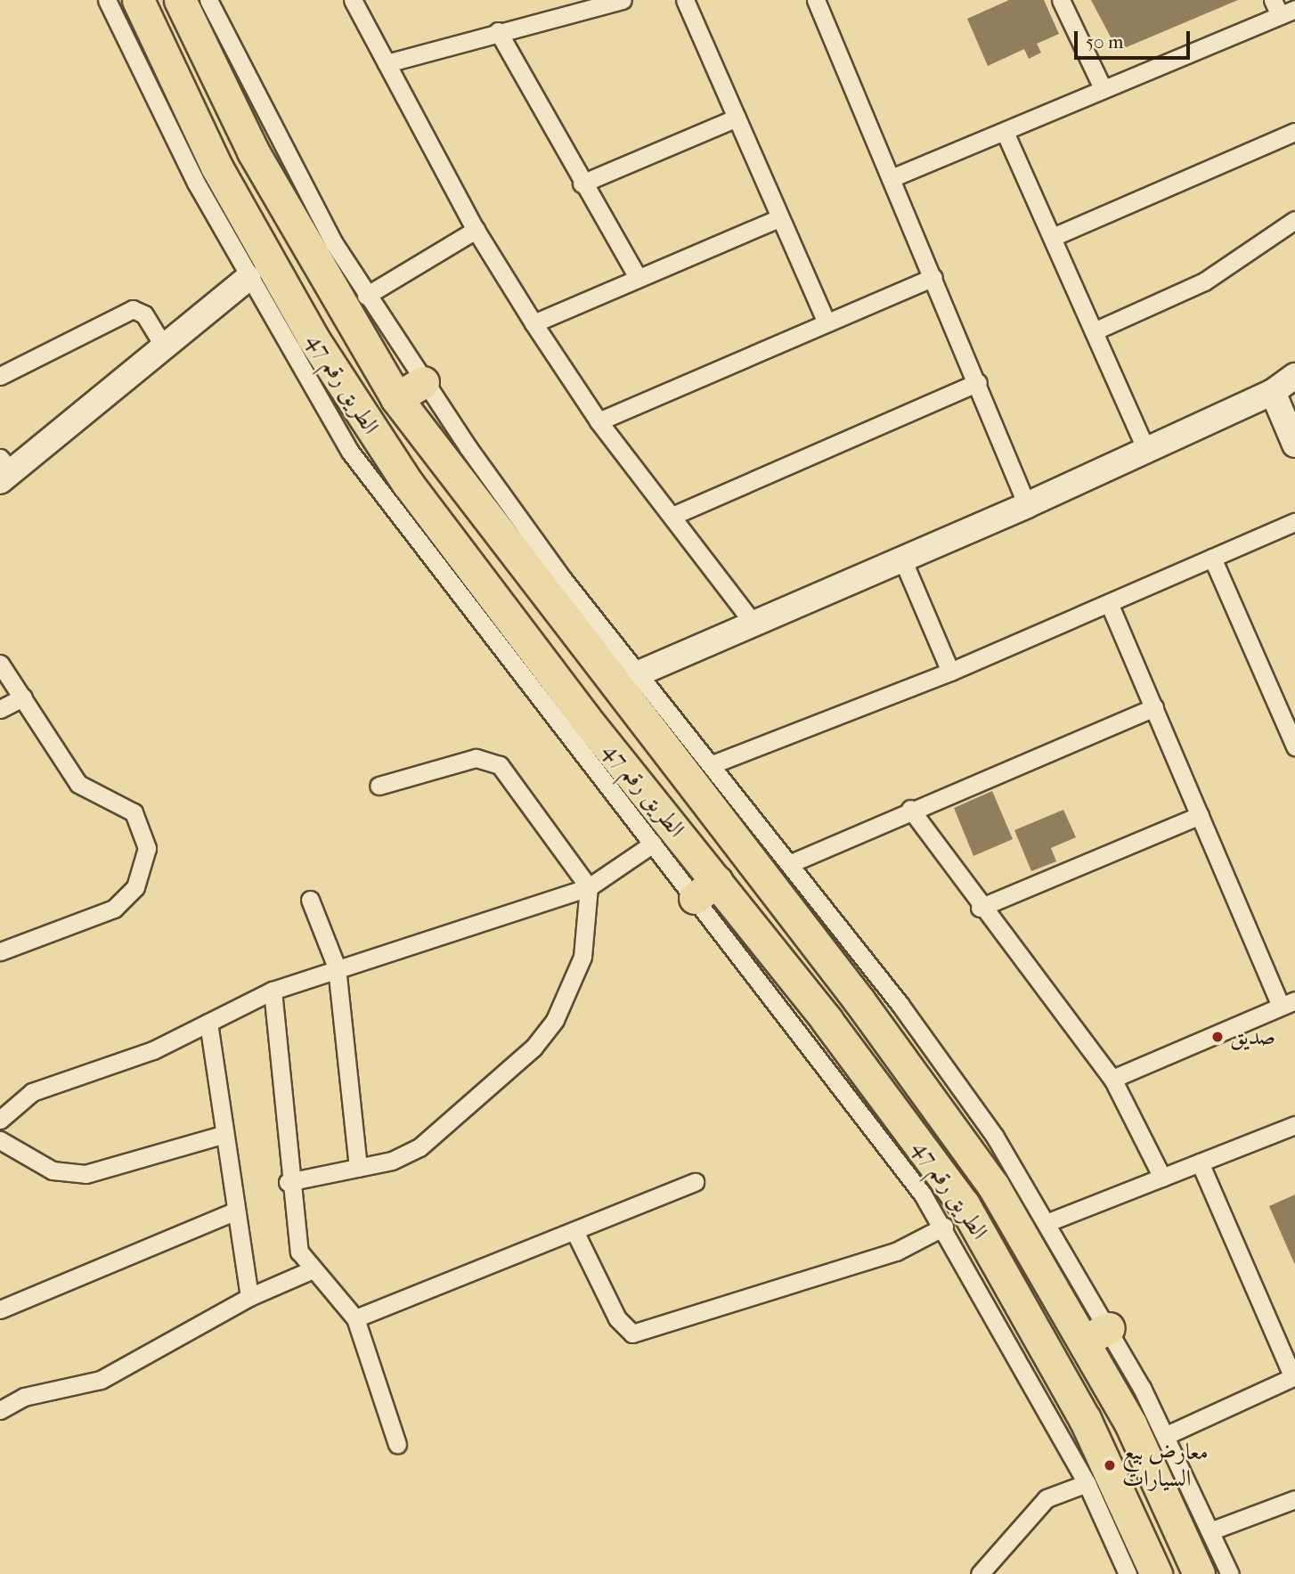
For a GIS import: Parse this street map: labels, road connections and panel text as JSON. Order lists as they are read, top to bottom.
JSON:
{
  "streets": {
    "highway": ["الطريق رقم 47"]
  },
  "places": ["صديق", "معارض بيع السيارات"],
  "scale_bar": "50 m"
}
